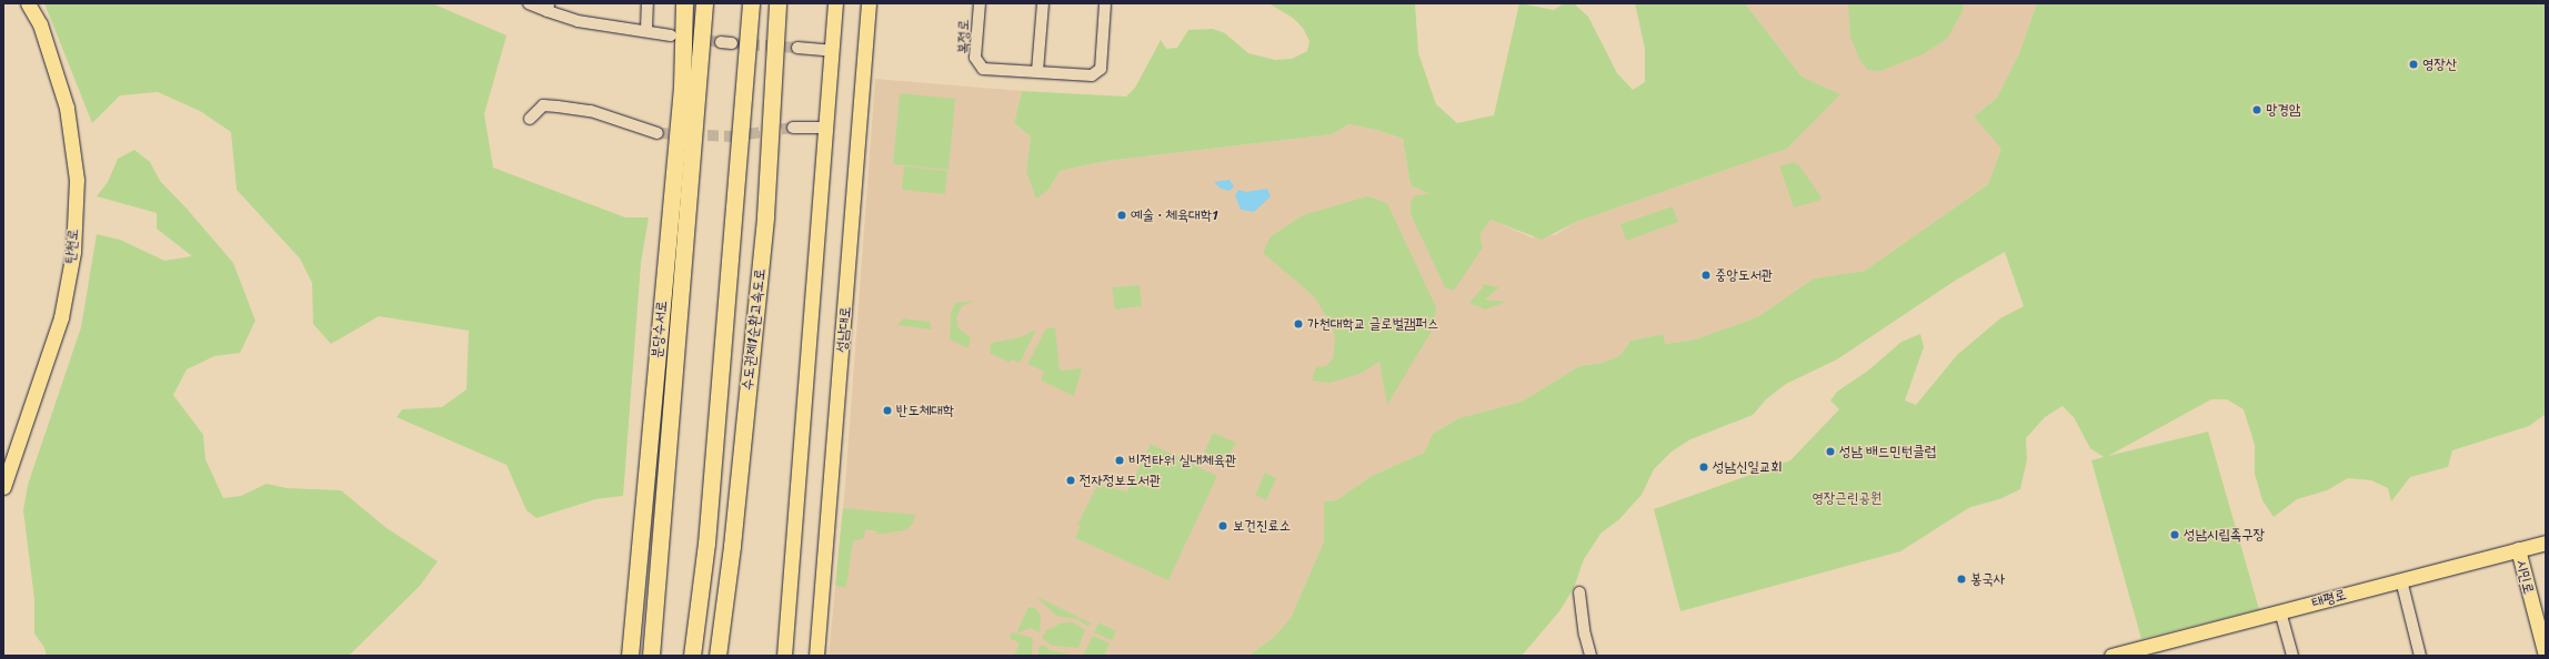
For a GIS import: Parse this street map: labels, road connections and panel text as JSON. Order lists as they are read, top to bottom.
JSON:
{
  "streets": {
    "highway": ["분당수서로", "수도권제1순환고속도로"],
    "main road": [
      "탄천로",
      "성남대로",
      "시민로",
      "태평로"
    ],
    "street": ["복정로"]
  },
  "crossings": [
    ["시민로", "태평로"]
  ],
  "parks": ["영장근린공원"],
  "places": [
    "영장산",
    "망경암",
    "예술ㆍ체육대학1",
    "중앙도서관",
    "가천대학교 글로벌캠퍼스",
    "반도체대학",
    "성남 배드민턴클럽",
    "비전타워 실내체육관",
    "성남신일교회",
    "전자정보도서관",
    "보건진료소",
    "성남시립족구장",
    "봉국사"
  ]
}
